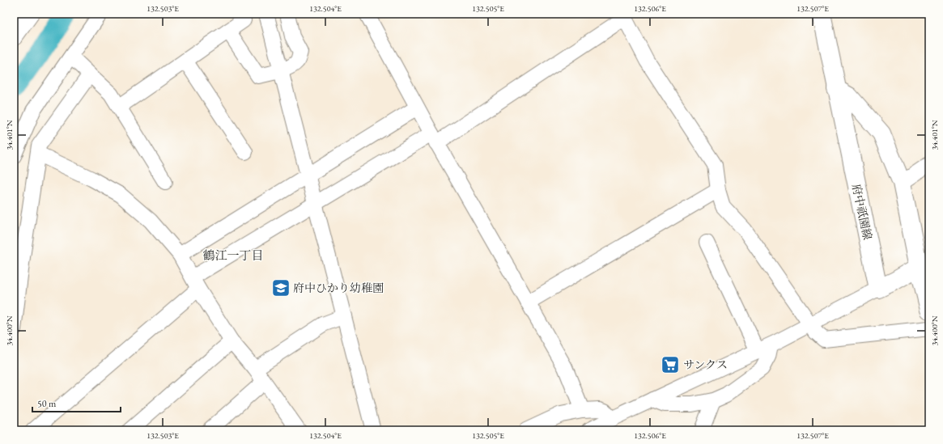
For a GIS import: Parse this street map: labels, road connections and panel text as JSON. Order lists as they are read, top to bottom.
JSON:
{
  "streets": {
    "main road": ["府中祇園線"]
  },
  "districts": ["鶴江一丁目"],
  "places": {
    "school or university": ["府中ひかり幼稚園"],
    "supermarket": ["サンクス"]
  },
  "scale_bar": "50 m",
  "coordinates": [
    "132.503°E",
    "132.504°E",
    "132.505°E",
    "132.506°E",
    "132.507°E",
    "34.401°N",
    "34.400°N"
  ]
}
